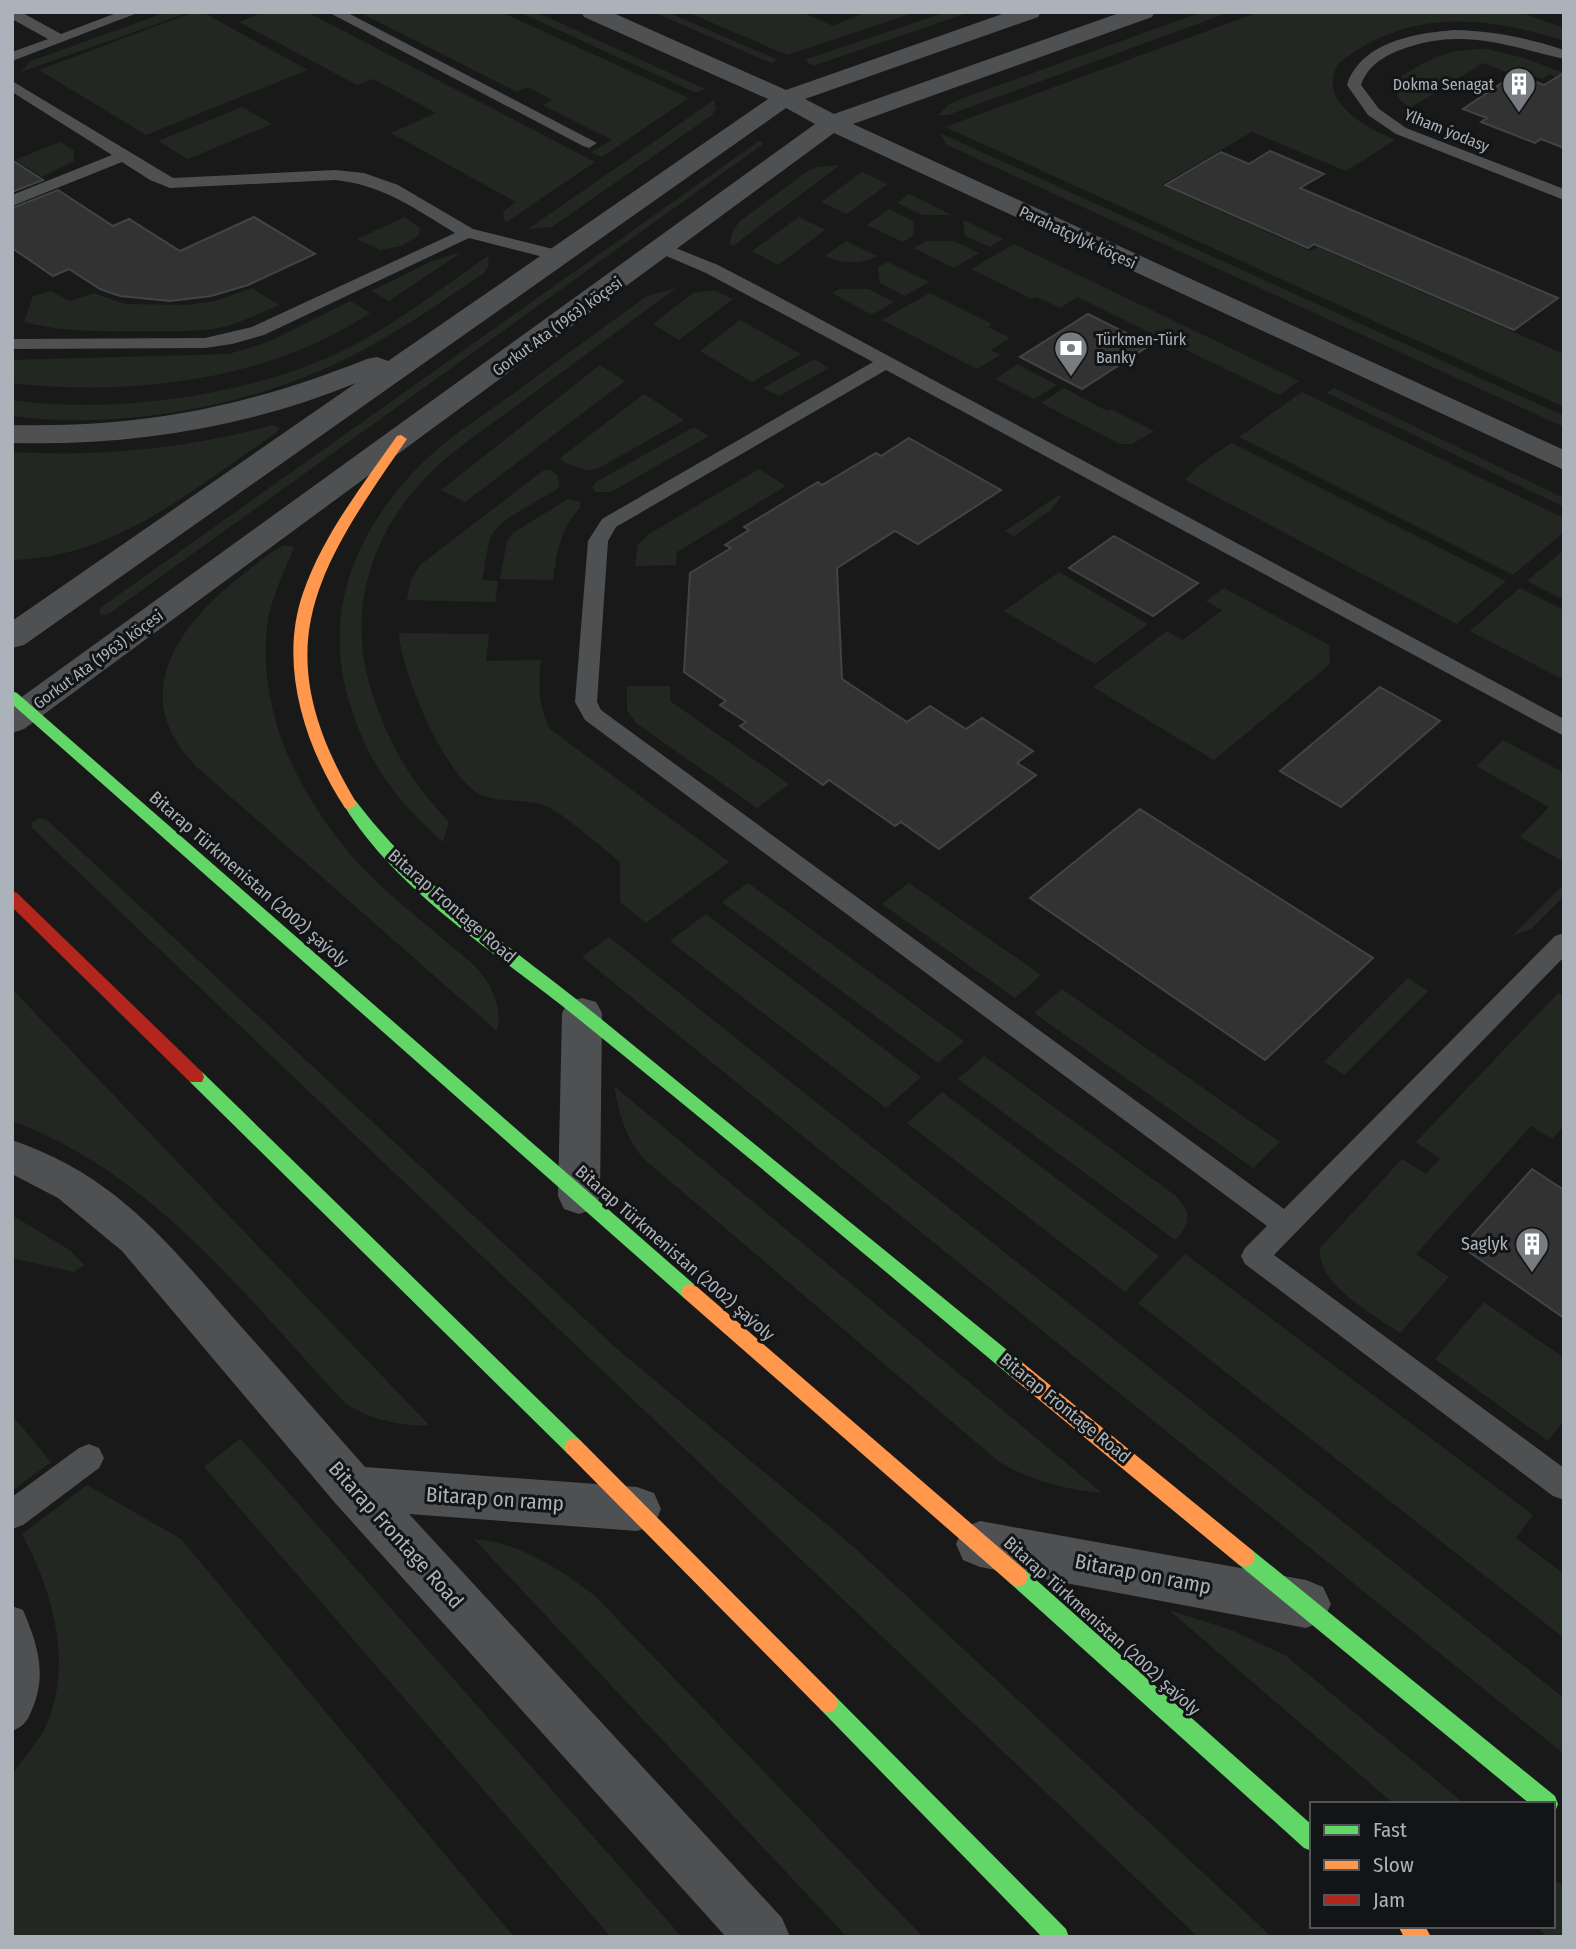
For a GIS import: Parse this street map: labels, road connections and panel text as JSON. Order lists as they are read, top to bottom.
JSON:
{
  "streets": {
    "main road": ["Bitarap Türkmenistan (2002) şaýoly", "Bitarap Frontage Road"],
    "street": ["Parahatçylyk köçesi", "Gorkut Ata (1963) köçesi", "Bitarap on ramp"],
    "lane": ["Ylham ýodasy"]
  },
  "crossings": [
    ["Parahatçylyk köçesi", "Gorkut Ata (1963) köçesi"],
    ["Gorkut Ata (1963) köçesi", "Bitarap Türkmenistan (2002) şaýoly"],
    ["Gorkut Ata (1963) köçesi", "Bitarap Frontage Road"],
    ["Bitarap Türkmenistan (2002) şaýoly", "Bitarap on ramp"],
    ["Bitarap Frontage Road", "Bitarap on ramp"]
  ],
  "places": {
    "building": ["Dokma Senagat", "Saglyk"],
    "bank": ["Türkmen-Türk Banky"]
  },
  "legend": ["Fast", "Slow", "Jam"]
}
